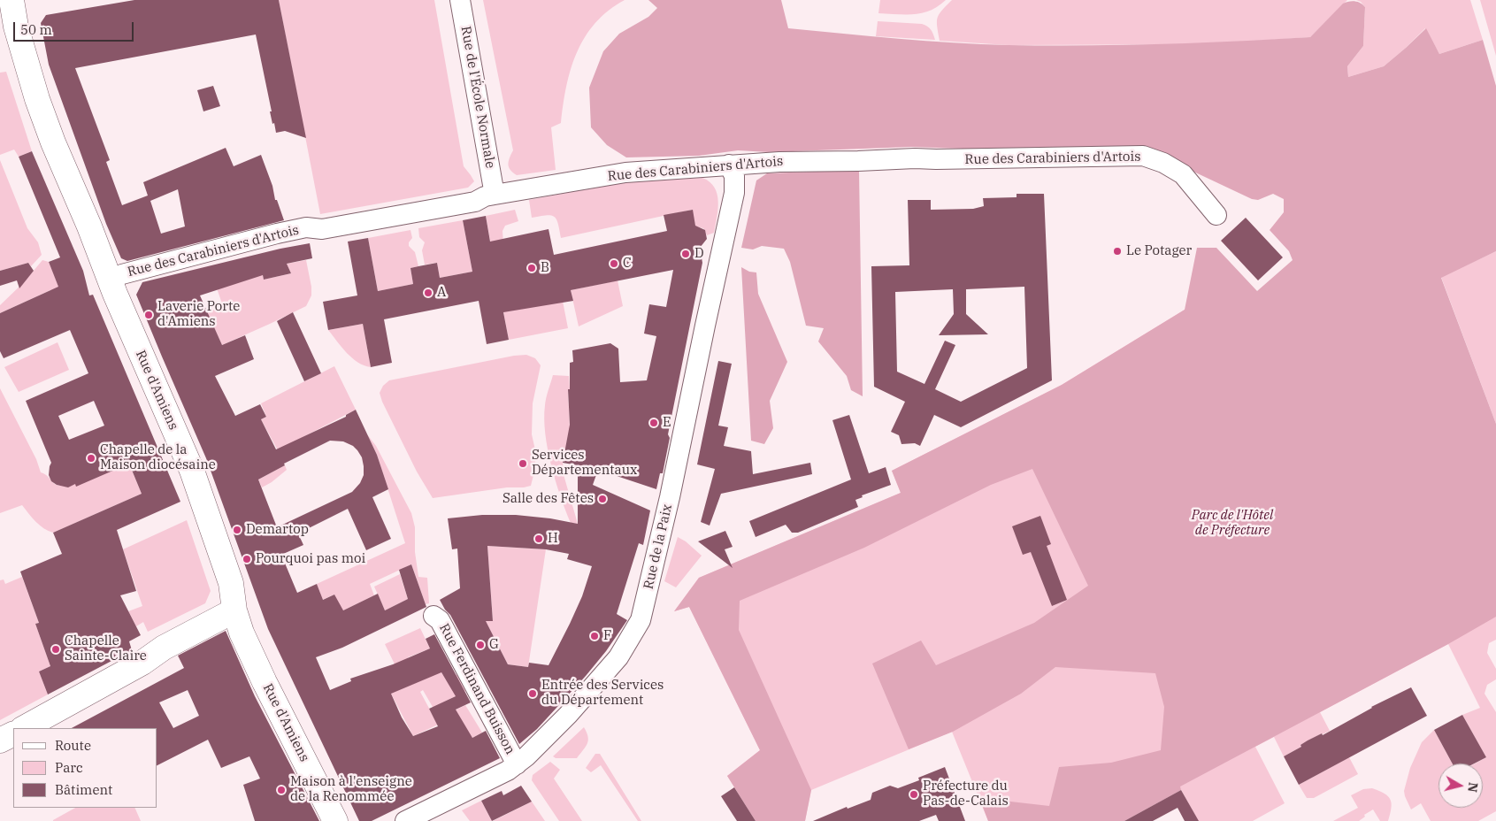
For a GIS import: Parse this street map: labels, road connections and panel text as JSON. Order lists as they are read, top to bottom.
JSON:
{
  "streets": {
    "street": [
      "Rue de l'École Normale",
      "Rue des Carabiniers d'Artois",
      "Rue d'Amiens",
      "Rue de la Paix",
      "Rue Ferdinand Buisson"
    ]
  },
  "crossings": [
    ["Rue de l'École Normale", "Rue des Carabiniers d'Artois"],
    ["Rue des Carabiniers d'Artois", "Rue d'Amiens"],
    ["Rue des Carabiniers d'Artois", "Rue de la Paix"],
    ["Rue de la Paix", "Rue Ferdinand Buisson"]
  ],
  "parks": ["Parc de l'Hôtel de Préfecture"],
  "places": [
    "Le Potager",
    "D",
    "C",
    "B",
    "A",
    "Laverie Porte d'Amiens",
    "E",
    "Chapelle de la Maison diocésaine",
    "Services Départementaux",
    "Salle des Fêtes",
    "Demartop",
    "H",
    "Pourquoi pas moi",
    "F",
    "G",
    "Chapelle Sainte-Claire",
    "Entrée des Services du Département",
    "Maison à l'enseigne de la Renommée",
    "Préfecture du Pas-de-Calais"
  ],
  "legend": ["Route", "Parc", "Bâtiment"],
  "scale_bar": "50 m",
  "north": "right"
}
